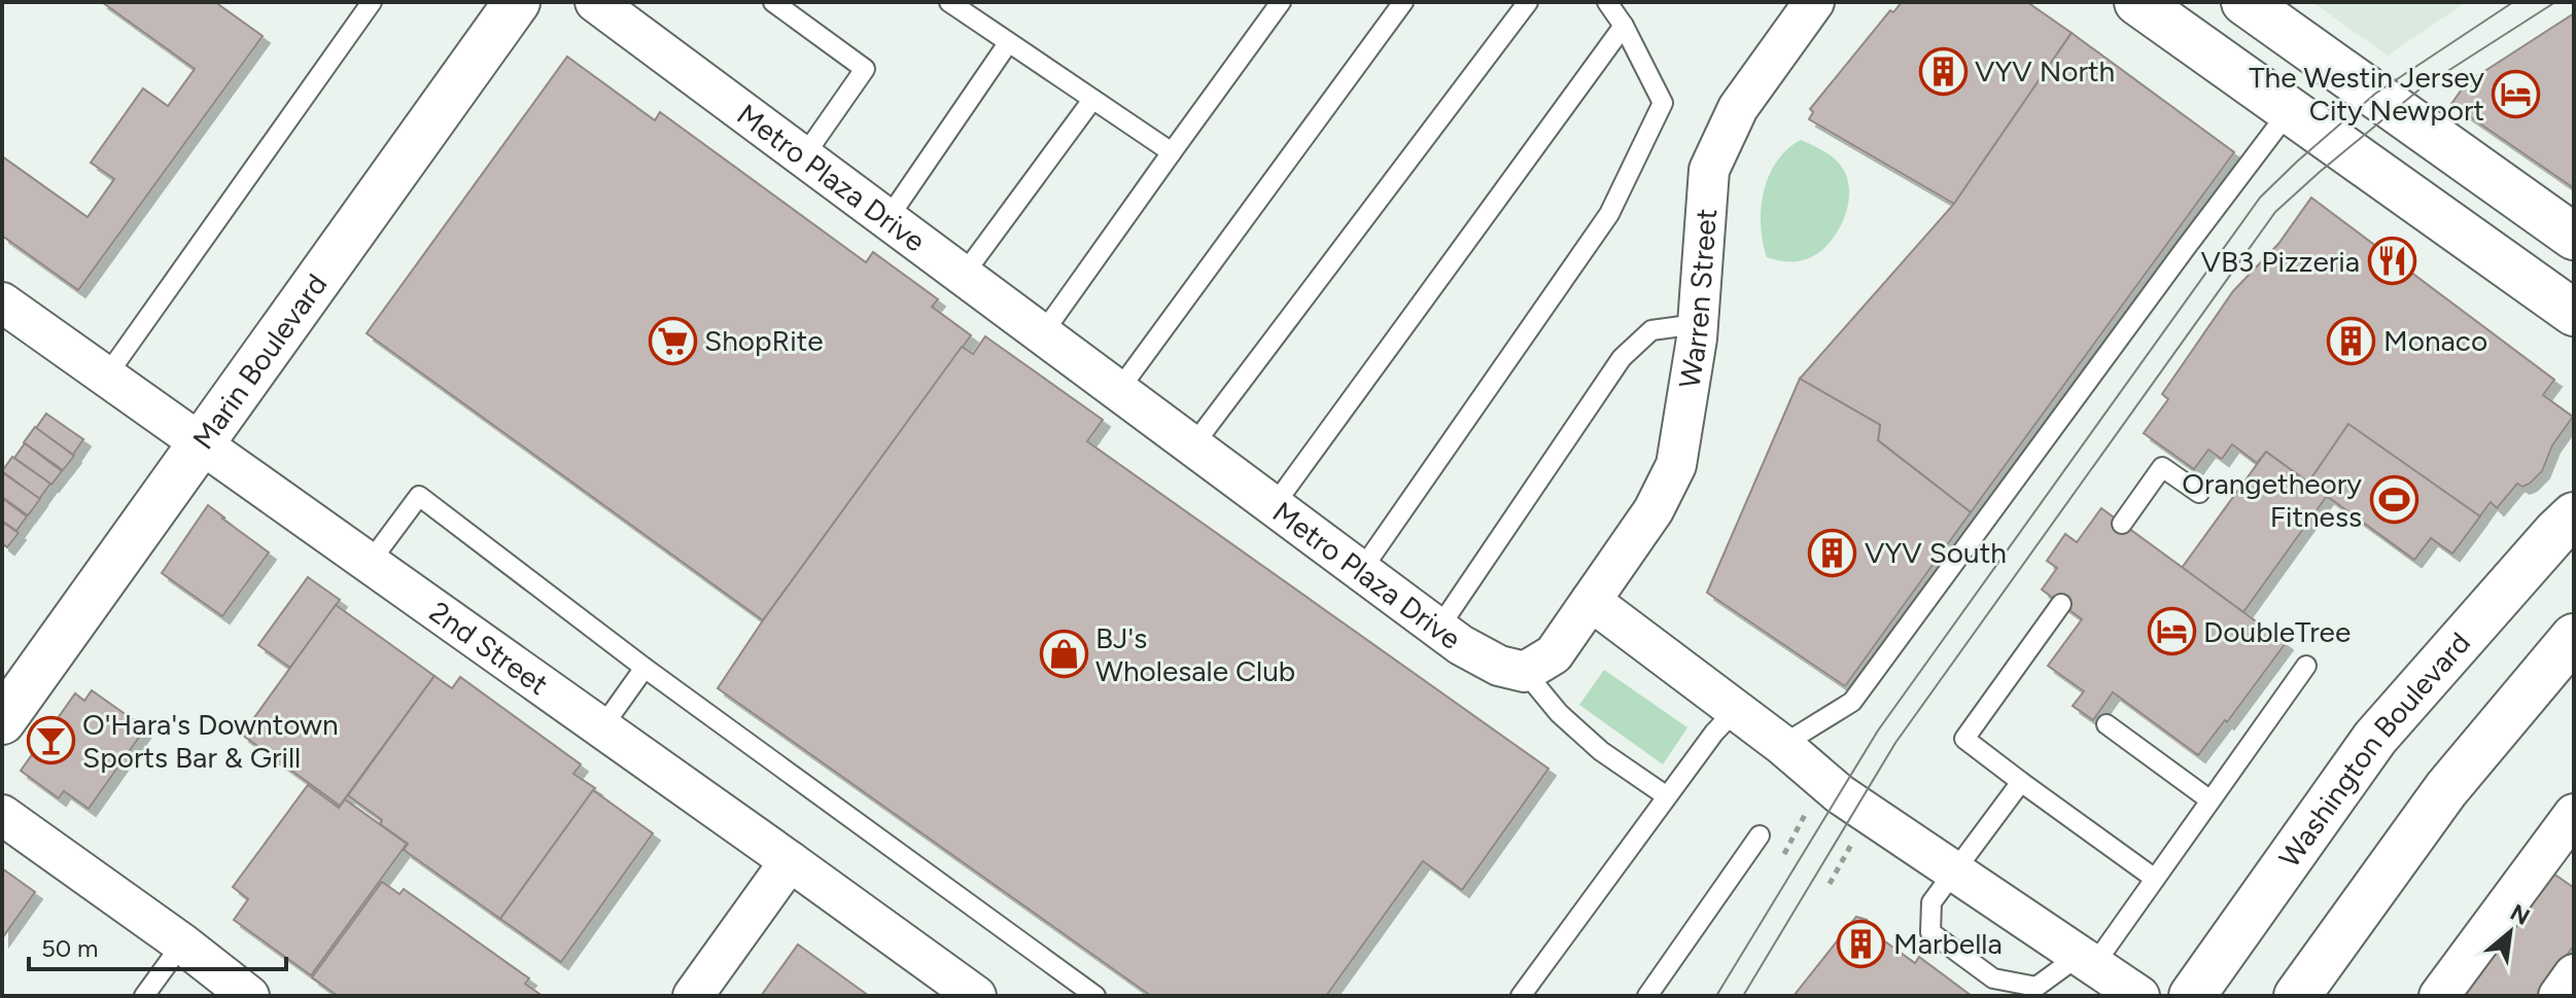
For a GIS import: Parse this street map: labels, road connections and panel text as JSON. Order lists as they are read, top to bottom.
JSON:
{
  "streets": {
    "street": [
      "Metro Plaza Drive",
      "Warren Street",
      "Marin Boulevard",
      "2nd Street",
      "Washington Boulevard"
    ]
  },
  "crossings": [
    ["Marin Boulevard", "2nd Street"]
  ],
  "places": {
    "building": [
      "VYV North",
      "Monaco",
      "VYV South",
      "Marbella"
    ],
    "hotel": ["The Westin Jersey City Newport", "DoubleTree"],
    "restaurant": ["VB3 Pizzeria"],
    "supermarket": ["ShopRite"],
    "sports": ["Orangetheory Fitness"],
    "shop": ["BJ's Wholesale Club"],
    "bar": ["O'Hara's Downtown Sports Bar & Grill"]
  },
  "scale_bar": "50 m",
  "north": "top right"
}
